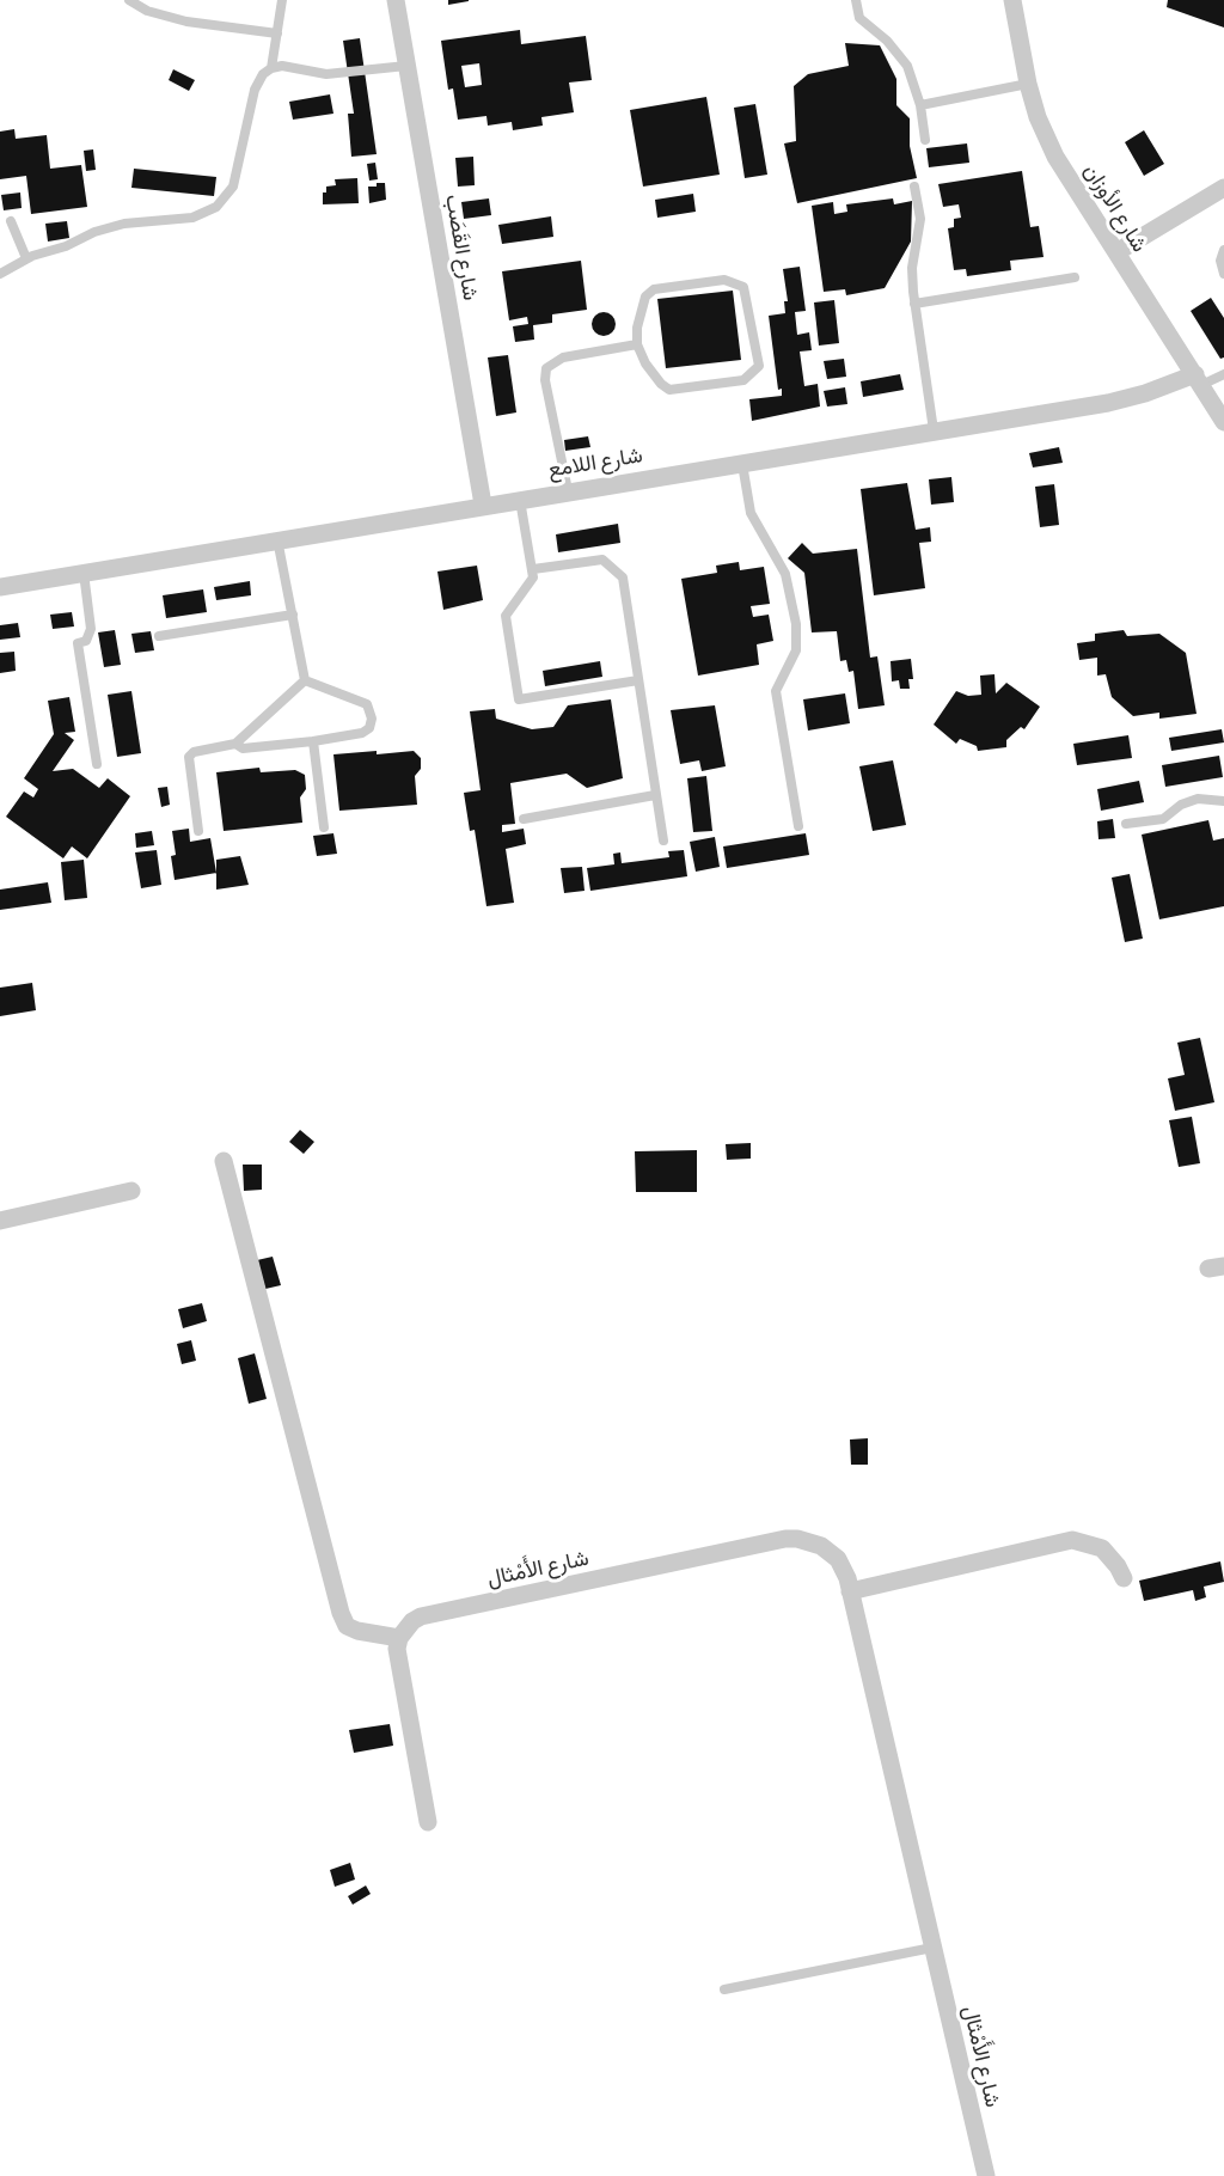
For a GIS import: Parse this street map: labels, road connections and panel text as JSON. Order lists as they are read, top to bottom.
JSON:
{
  "streets": {
    "street": [
      "شارع الأوزان",
      "شارع القَصَب",
      "شارع اللامع",
      "شارع الأَمْثال"
    ]
  },
  "crossings": [
    ["شارع الأوزان", "شارع اللامع"],
    ["شارع القَصَب", "شارع اللامع"]
  ]
}
